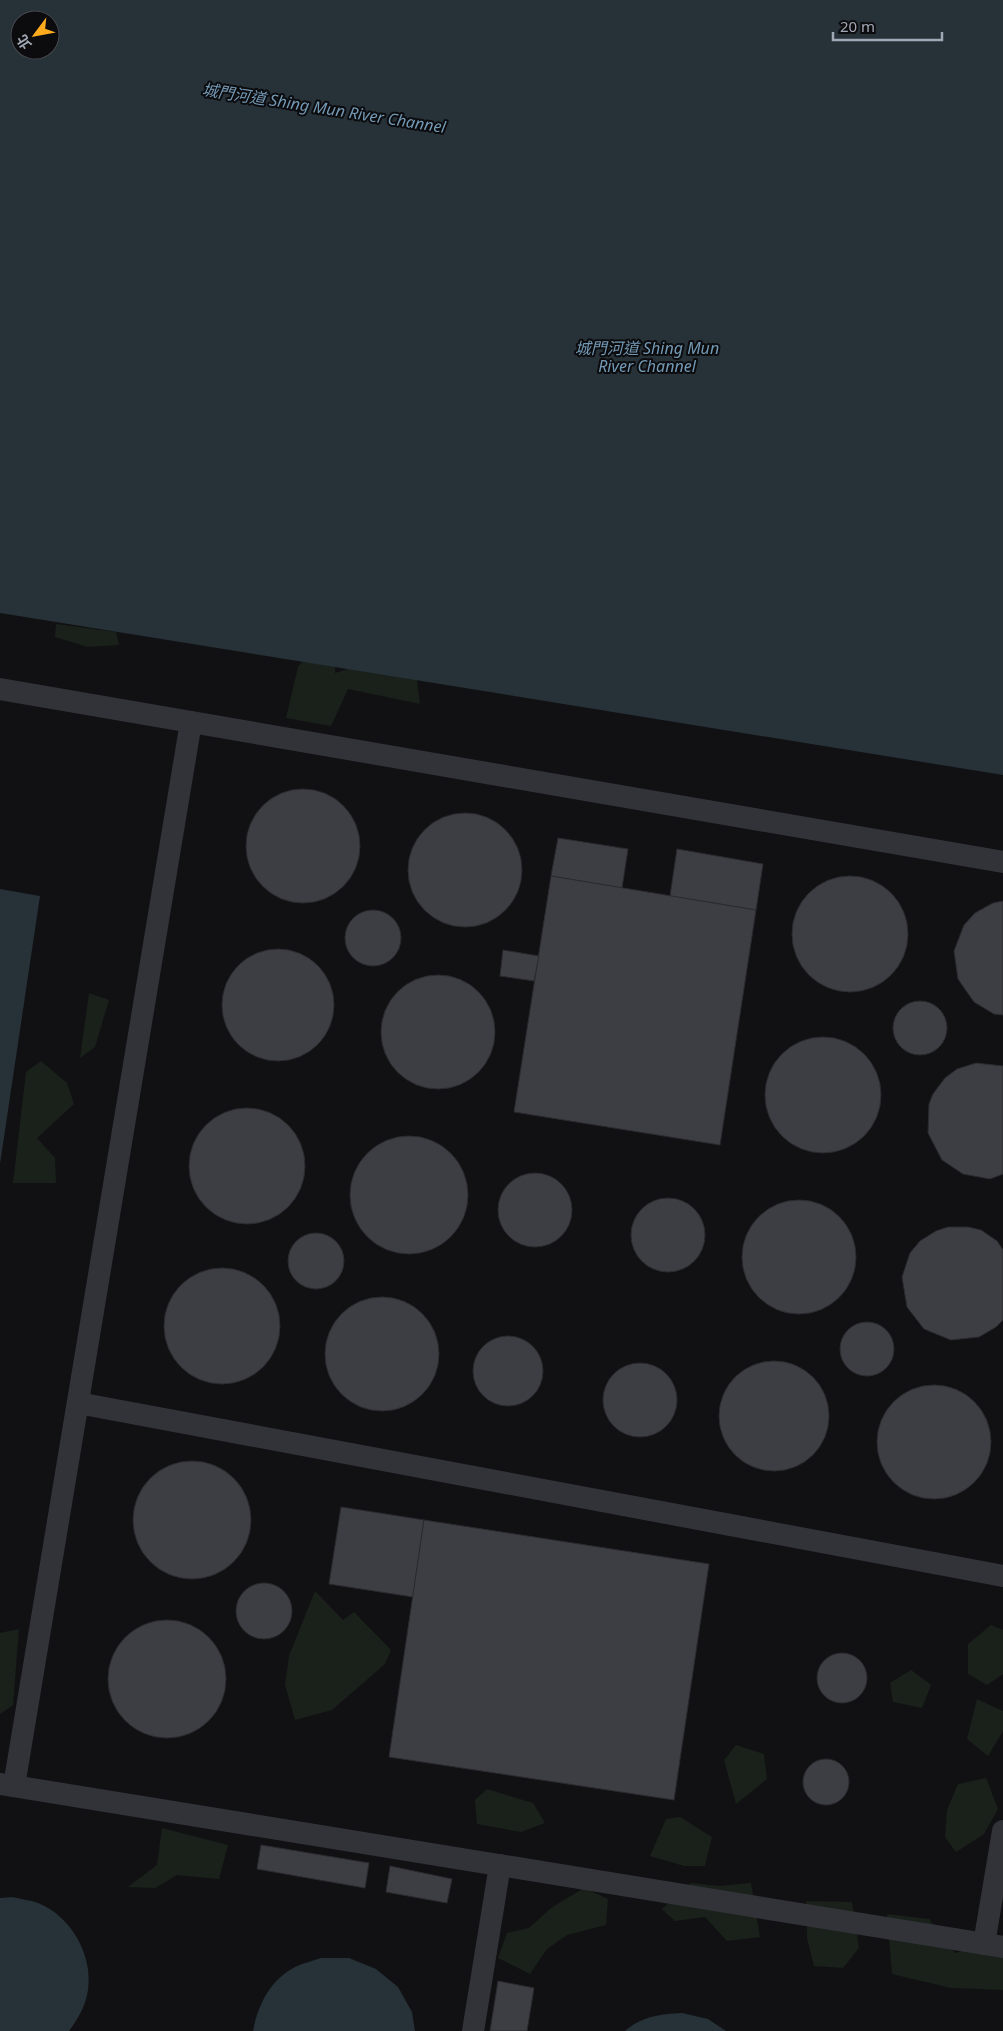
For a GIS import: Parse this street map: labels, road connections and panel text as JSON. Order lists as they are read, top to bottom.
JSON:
{
  "water": ["城門河道 Shing Mun River Channel"],
  "scale_bar": "20 m",
  "north": "bottom left"
}
